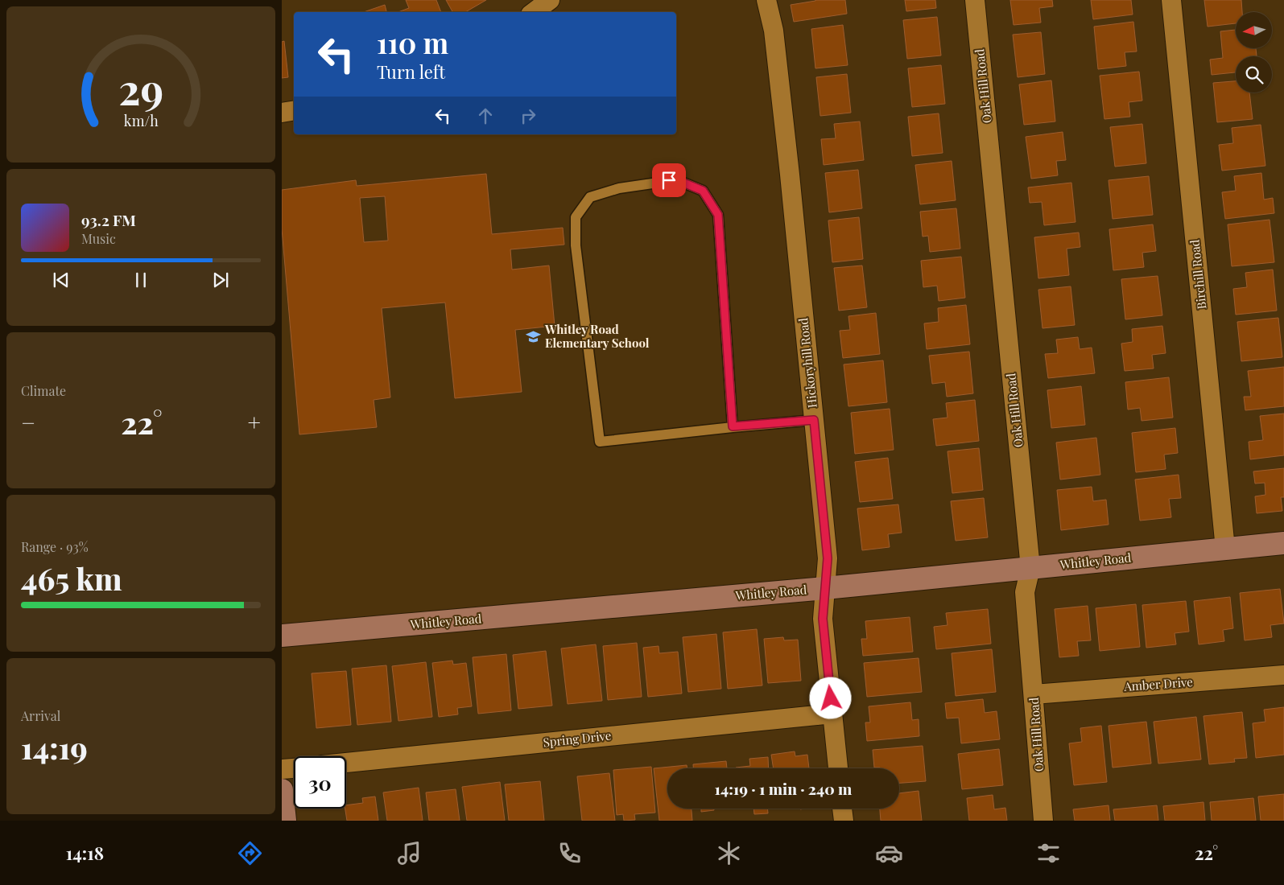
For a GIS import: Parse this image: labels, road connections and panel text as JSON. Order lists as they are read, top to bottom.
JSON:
{
  "streets": {
    "street": [
      "Oak Hill Road",
      "Birchill Road",
      "Hickoryhill Road",
      "Whitley Road",
      "Amber Drive",
      "Spring Drive"
    ]
  },
  "crossings": [
    ["Oak Hill Road", "Whitley Road"],
    ["Oak Hill Road", "Amber Drive"],
    ["Birchill Road", "Whitley Road"],
    ["Hickoryhill Road", "Whitley Road"],
    ["Hickoryhill Road", "Spring Drive"]
  ],
  "places": {
    "school or university": ["Whitley Road Elementary School"]
  },
  "north": "left",
  "page": {
    "turn": ["110 m", "Turn left"],
    "song": ["93.2 FM", "Music"],
    "tile": [
      "Climate",
      ["Range · 93%", "465 km"],
      ["Arrival", "14:19"]
    ],
    "heat": ["−", "22°", "+"],
    "limit": "30",
    "trip": "14:19 · 1 min · 240 m",
    "tabs": ["14:18", "22°"],
    "gauge": ["29", "km/h"]
  }
}
